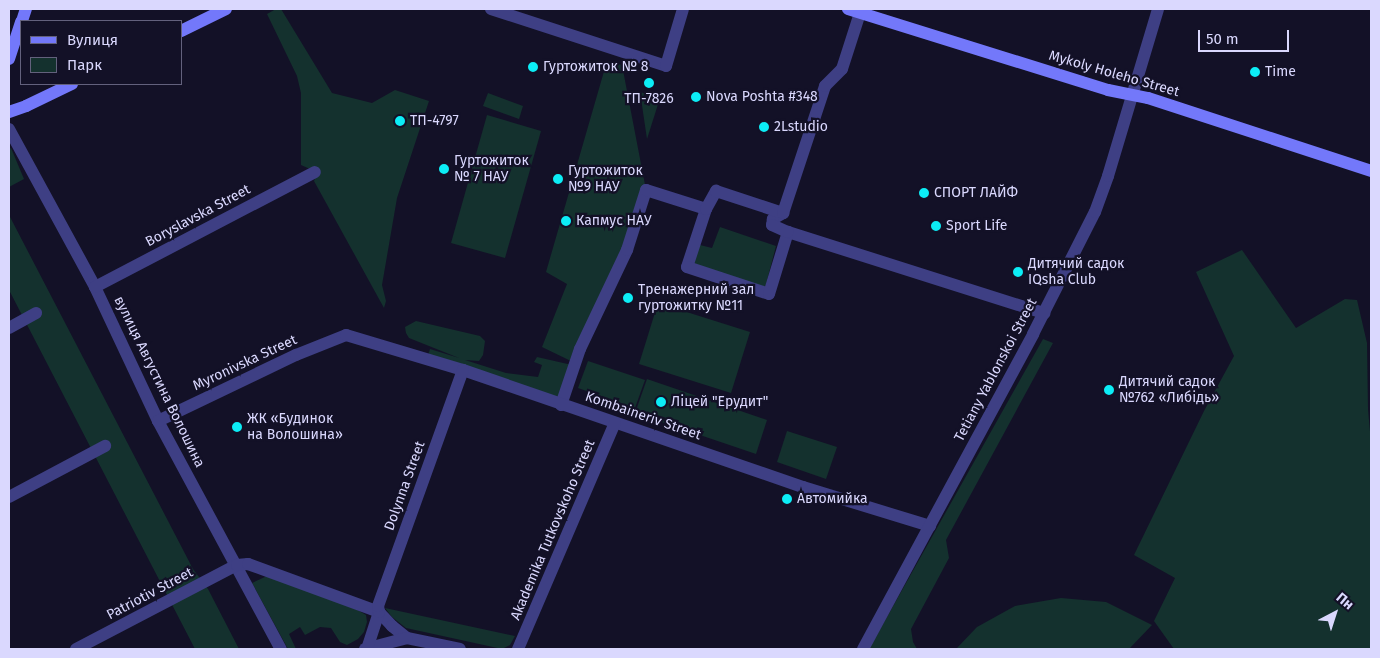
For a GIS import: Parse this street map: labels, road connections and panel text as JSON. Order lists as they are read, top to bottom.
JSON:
{
  "streets": {
    "main road": ["Mykoly Holeho Street"],
    "street": [
      "Boryslavska Street",
      "Myronivska Street",
      "Tetiany Yablonskoi Street",
      "вулиця Августина Волошина",
      "Kombaineriv Street",
      "Dolynna Street",
      "Akademika Tutkovskoho Street",
      "Patriotiv Street"
    ]
  },
  "crossings": [
    ["Mykoly Holeho Street", "Tetiany Yablonskoi Street"],
    ["Boryslavska Street", "вулиця Августина Волошина"],
    ["Myronivska Street", "вулиця Августина Волошина"],
    ["Myronivska Street", "Kombaineriv Street"],
    ["Tetiany Yablonskoi Street", "Kombaineriv Street"],
    ["вулиця Августина Волошина", "Patriotiv Street"],
    ["Kombaineriv Street", "Dolynna Street"],
    ["Kombaineriv Street", "Akademika Tutkovskoho Street"]
  ],
  "places": [
    "Гуртожиток № 8",
    "Time",
    "ТП-7826",
    "Nova Poshta #348",
    "ТП-4797",
    "2Lstudio",
    "Гуртожиток № 7 НАУ",
    "Гуртожиток №9 НАУ",
    "СПОРТ ЛАЙФ",
    "Капмус НАУ",
    "Sport Life",
    "Дитячий садок IQsha Club",
    "Тренажерний зал гуртожитку №11",
    "Дитячий садок №762 «Либідь»",
    "Ліцей \"Ерудит\"",
    "ЖК «Будинок на Волошина»",
    "Автомийка"
  ],
  "legend": ["Вулиця", "Парк"],
  "scale_bar": "50 m",
  "north": "top right"
}
